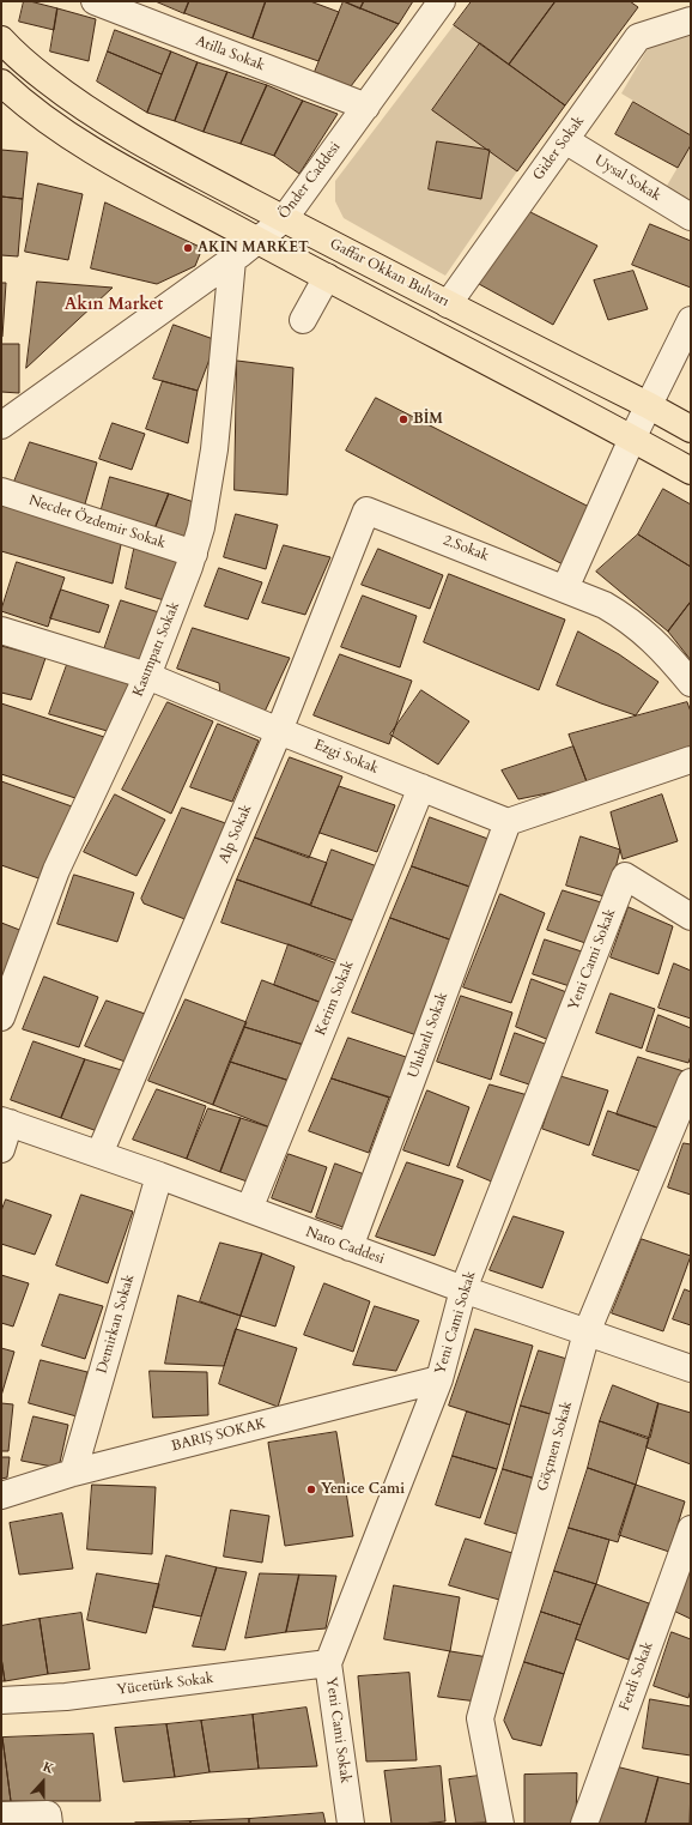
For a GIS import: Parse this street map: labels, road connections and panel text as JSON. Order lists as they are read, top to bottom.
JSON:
{
  "streets": {
    "main road": ["Gaffar Okkan Bulvarı"],
    "street": [
      "Atilla Sokak",
      "Gider Sokak",
      "Uysal Sokak",
      "Önder Caddesi",
      "Necdet Özdemir Sokak",
      "2.Sokak",
      "Kasımpatı Sokak",
      "Ezgi Sokak",
      "Alp Sokak",
      "Yeni Cami Sokak",
      "Kerim Sokak",
      "Ulubatlı Sokak",
      "Nato Caddesi",
      "Demirkan Sokak",
      "BARIŞ SOKAK",
      "Göçmen Sokak",
      "Ferdi Sokak",
      "Yücetürk Sokak"
    ]
  },
  "crossings": [
    ["Atilla Sokak", "Önder Caddesi"],
    ["Gider Sokak", "Uysal Sokak"],
    ["Gider Sokak", "Gaffar Okkan Bulvarı"],
    ["Önder Caddesi", "Gaffar Okkan Bulvarı"],
    ["Önder Caddesi", "Kasımpatı Sokak"],
    ["Necdet Özdemir Sokak", "Kasımpatı Sokak"],
    ["2.Sokak", "Alp Sokak"],
    ["Kasımpatı Sokak", "Ezgi Sokak"],
    ["Ezgi Sokak", "Alp Sokak"],
    ["Ezgi Sokak", "Kerim Sokak"],
    ["Ezgi Sokak", "Ulubatlı Sokak"],
    ["Alp Sokak", "Nato Caddesi"],
    ["Yeni Cami Sokak", "Nato Caddesi"],
    ["Yeni Cami Sokak", "BARIŞ SOKAK"],
    ["Yeni Cami Sokak", "Yücetürk Sokak"],
    ["Kerim Sokak", "Nato Caddesi"],
    ["Ulubatlı Sokak", "Nato Caddesi"],
    ["Nato Caddesi", "Demirkan Sokak"],
    ["Nato Caddesi", "Göçmen Sokak"],
    ["Demirkan Sokak", "BARIŞ SOKAK"]
  ],
  "districts": ["Akın Market"],
  "places": ["AKIN MARKET", "BİM", "Yenice Cami"],
  "north": "top"
}
